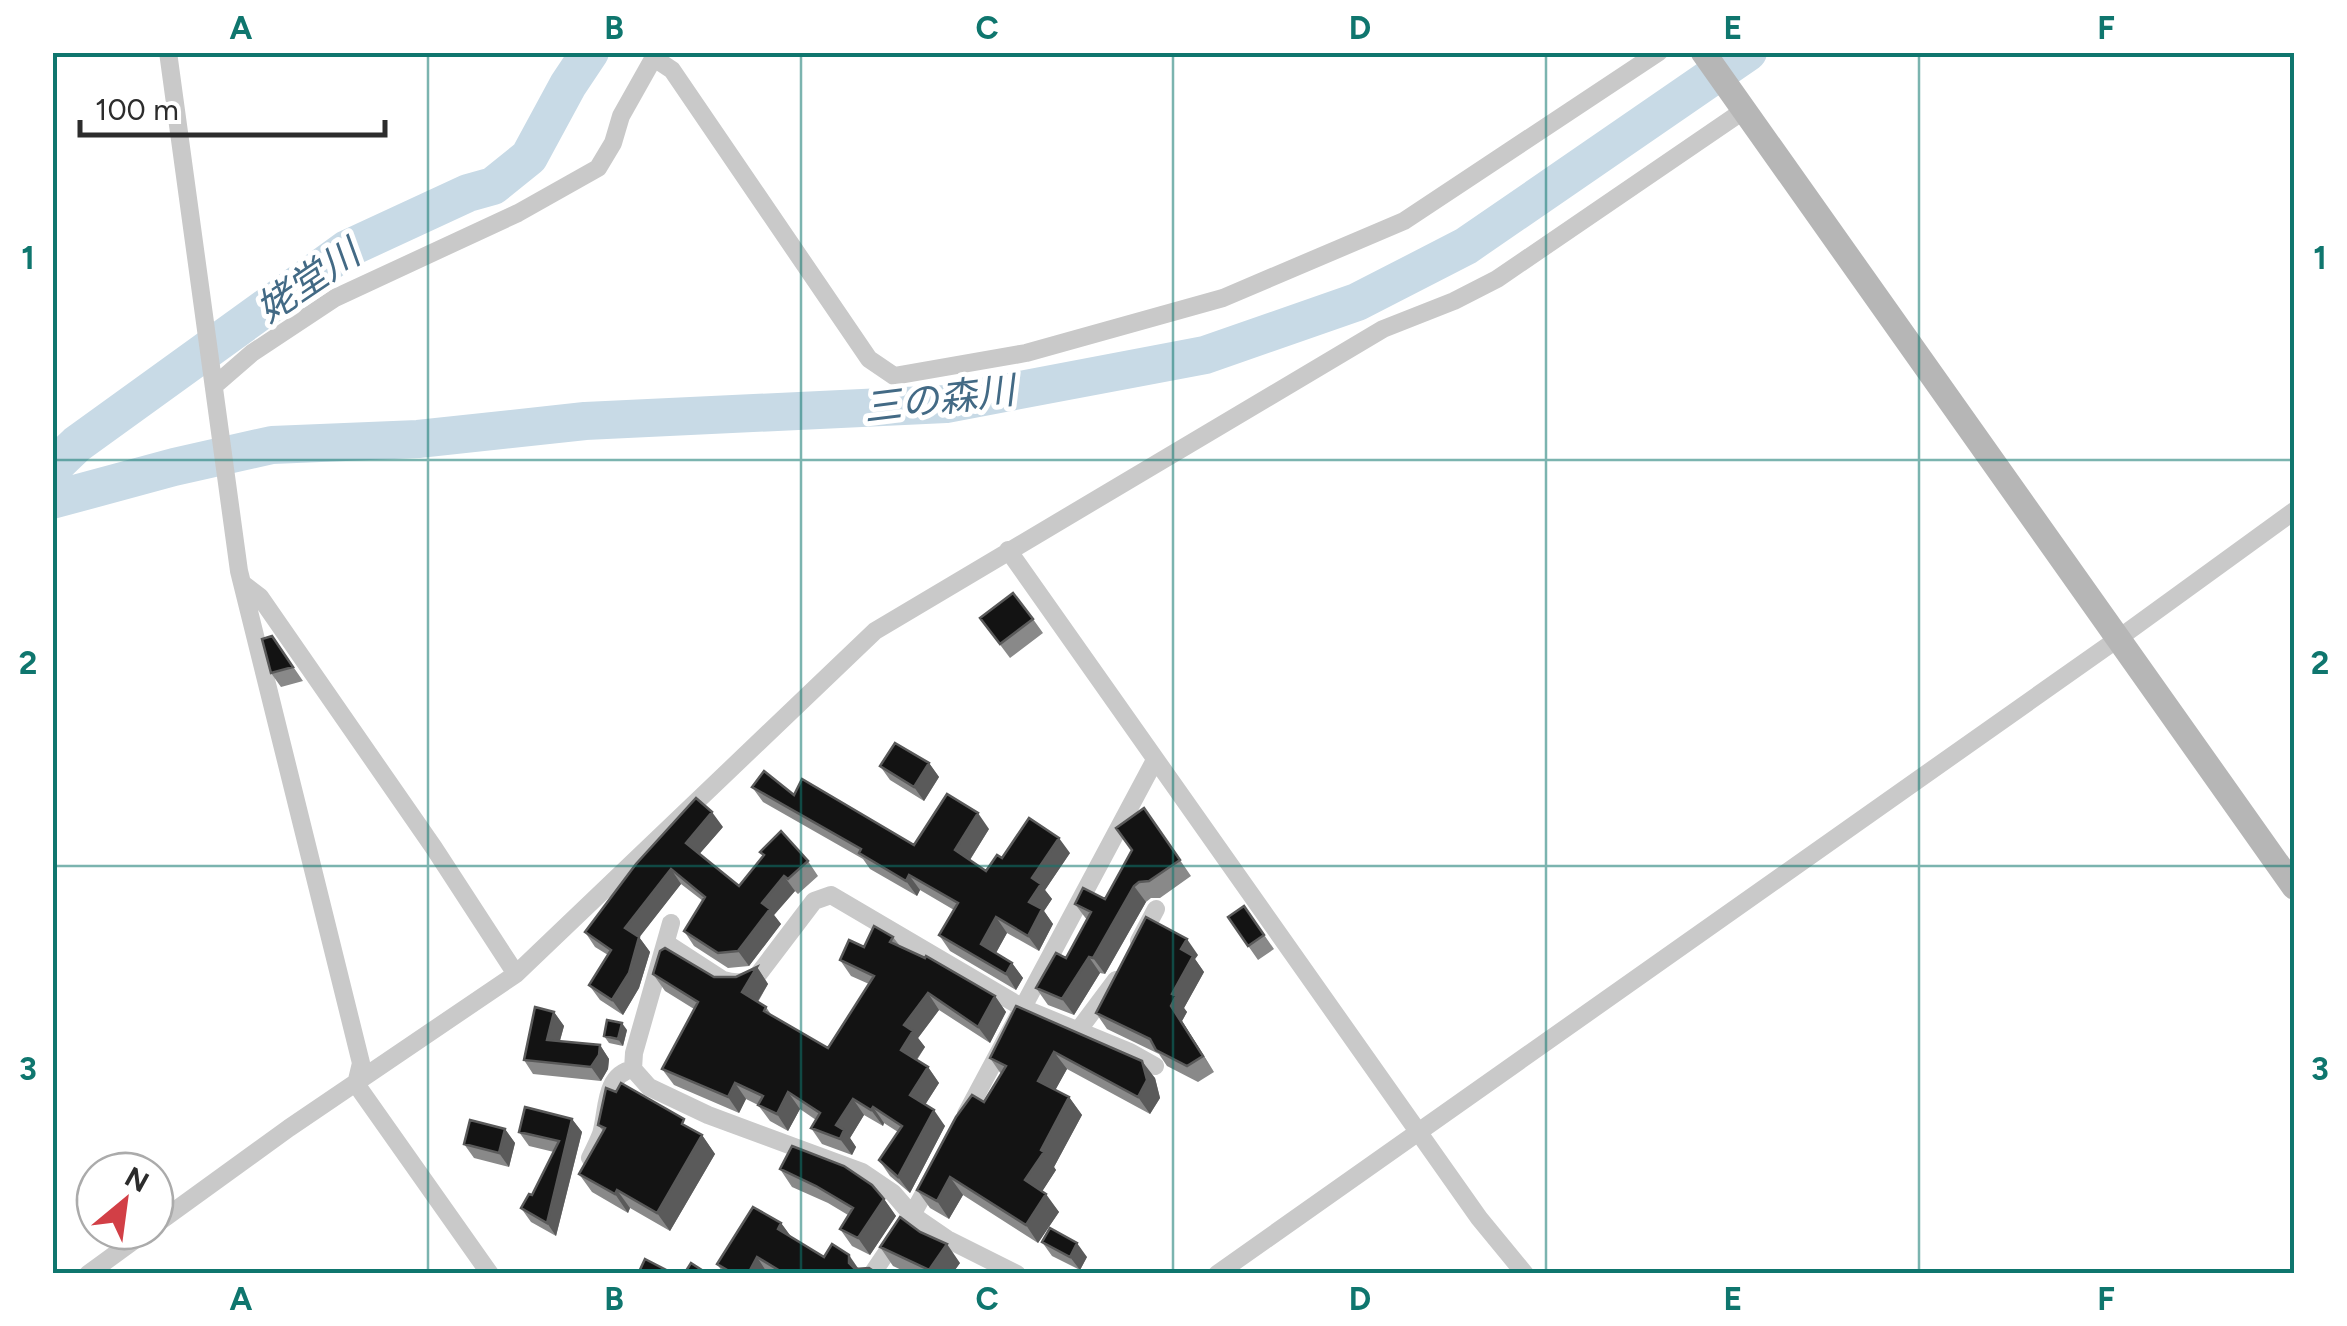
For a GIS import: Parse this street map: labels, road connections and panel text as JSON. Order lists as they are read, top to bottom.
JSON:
{
  "water": ["姥堂川", "三の森川"],
  "scale_bar": "100 m",
  "north": "top right",
  "grid": {
    "columns": [
      "A",
      "B",
      "C",
      "D",
      "E",
      "F"
    ],
    "rows": ["1", "2", "3"]
  }
}
